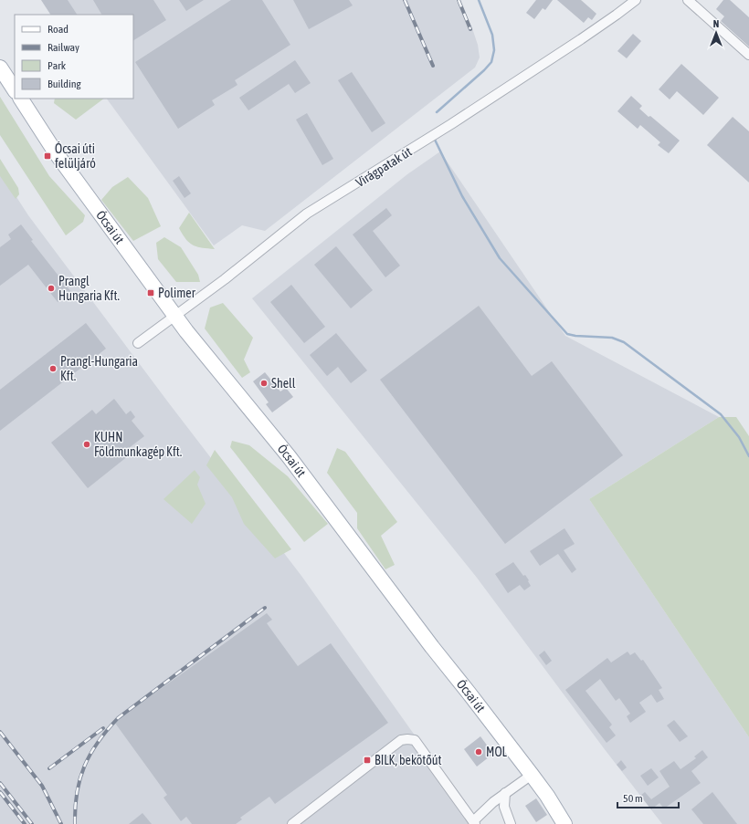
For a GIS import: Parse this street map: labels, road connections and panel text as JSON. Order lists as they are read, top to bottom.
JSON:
{
  "streets": {
    "main road": ["Ócsai út"],
    "street": ["Virágpatak út"]
  },
  "crossings": [
    ["Virágpatak út", "Ócsai út"]
  ],
  "places": {
    "transit": ["Ócsai úti felüljáró", "Polimer", "BILK, bekötőút"],
    "other": [
      "Prangl Hungaria Kft.",
      "Prangl-Hungaria Kft.",
      "Shell",
      "KUHN Földmunkagép Kft.",
      "MOL"
    ]
  },
  "legend": [
    "Road",
    "Railway",
    "Park",
    "Building"
  ],
  "scale_bar": "50 m",
  "north": "top"
}
